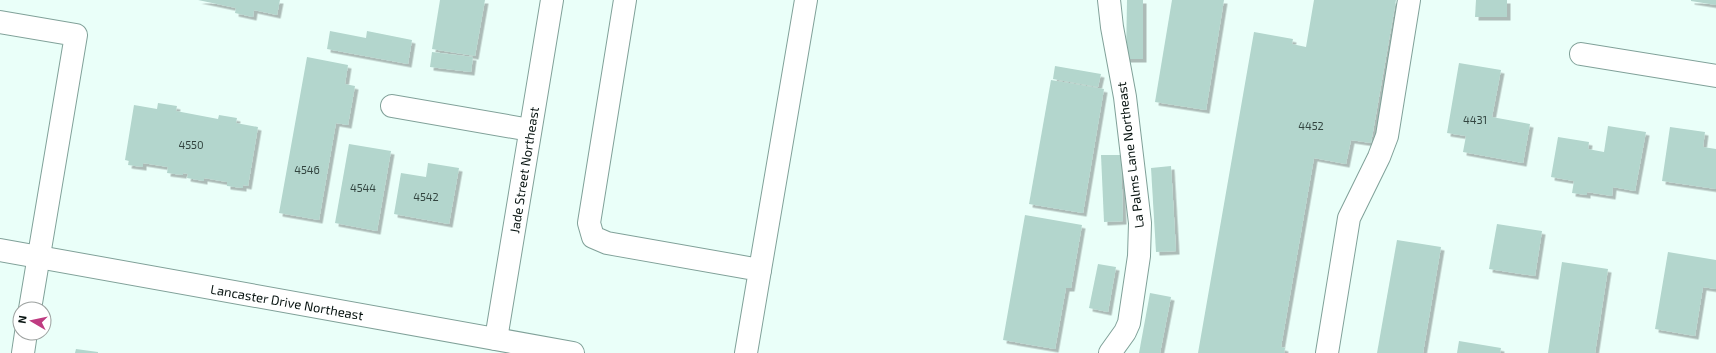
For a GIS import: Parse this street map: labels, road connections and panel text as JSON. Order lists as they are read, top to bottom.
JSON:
{
  "streets": {
    "street": ["La Palms Lane Northeast", "Jade Street Northeast", "Lancaster Drive Northeast"]
  },
  "crossings": [
    ["Jade Street Northeast", "Lancaster Drive Northeast"]
  ],
  "house_numbers": [
    "4431",
    "4452",
    "4550",
    "4546",
    "4544",
    "4542"
  ],
  "north": "left"
}
